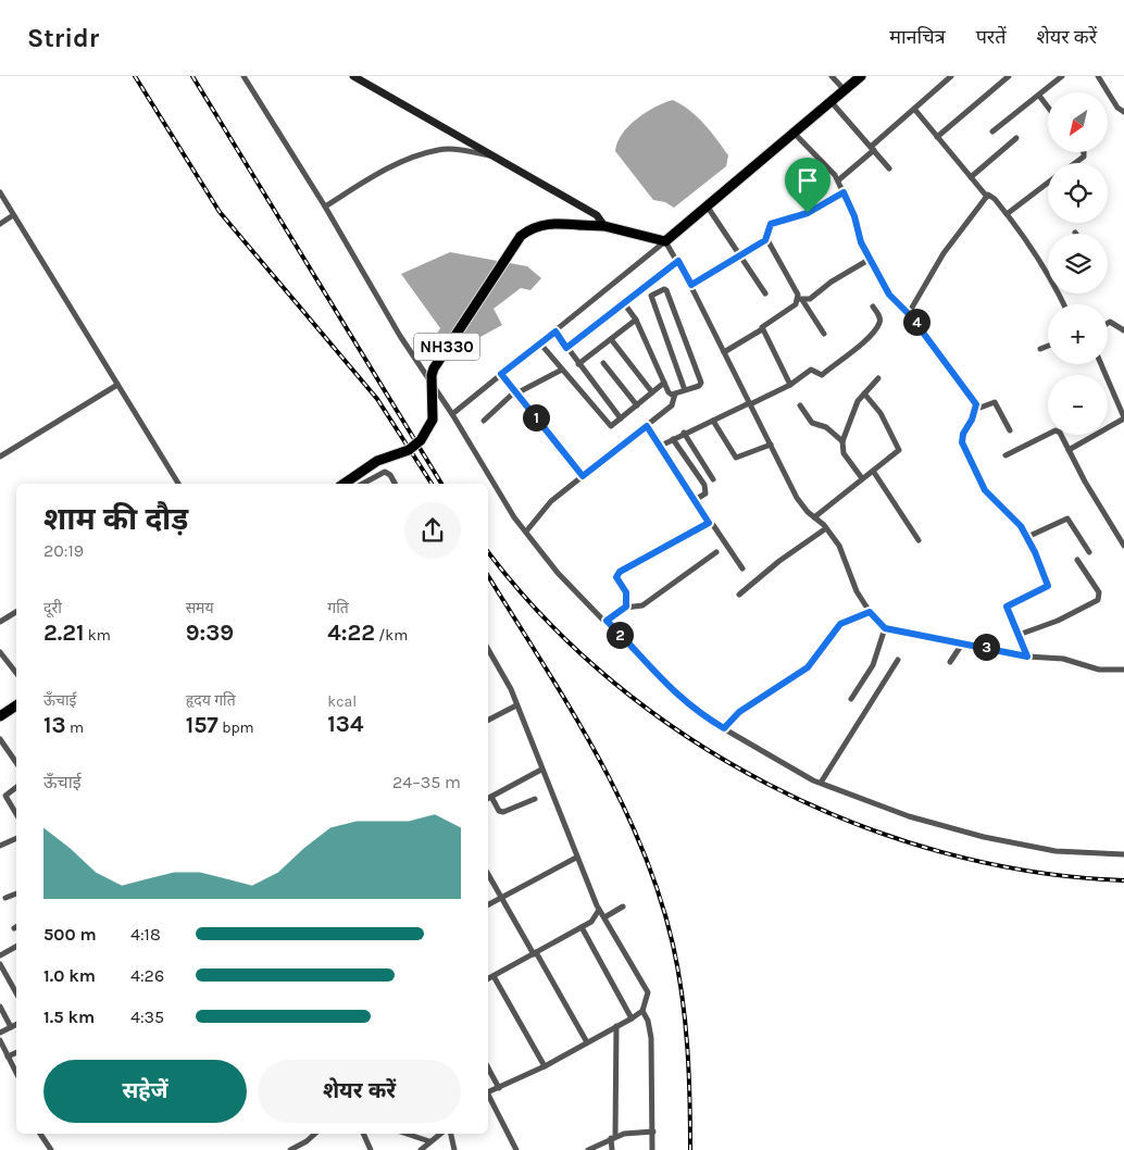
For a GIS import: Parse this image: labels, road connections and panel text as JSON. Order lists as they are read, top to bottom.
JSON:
{
  "streets": {
    "highway": ["NH330"]
  },
  "north": "bottom left",
  "page": {
    "header": "Stridr",
    "nav": ["मानचित्र", "परतें", "शेयर करें"],
    "map_buttons": ["+", "−"],
    "pins": [
      "4",
      "1",
      "2",
      "3"
    ],
    "heading": ["शाम की दौड़", "20:19"],
    "stats": [
      ["दूरी", "2.21 km"],
      ["समय", "9:39"],
      ["गति", "4:22 /km"],
      ["ऊँचाई", "13 m"],
      ["हृदय गति", "157 bpm"],
      ["kcal", "134"]
    ],
    "chart": ["ऊँचाई", "24–35 m"],
    "list": [
      {
        "name": "500 m",
        "note": "4:18"
      },
      {
        "name": "1.0 km",
        "note": "4:26"
      },
      {
        "name": "1.5 km",
        "note": "4:35"
      }
    ],
    "buttons": ["सहेजें", "शेयर करें"]
  }
}
